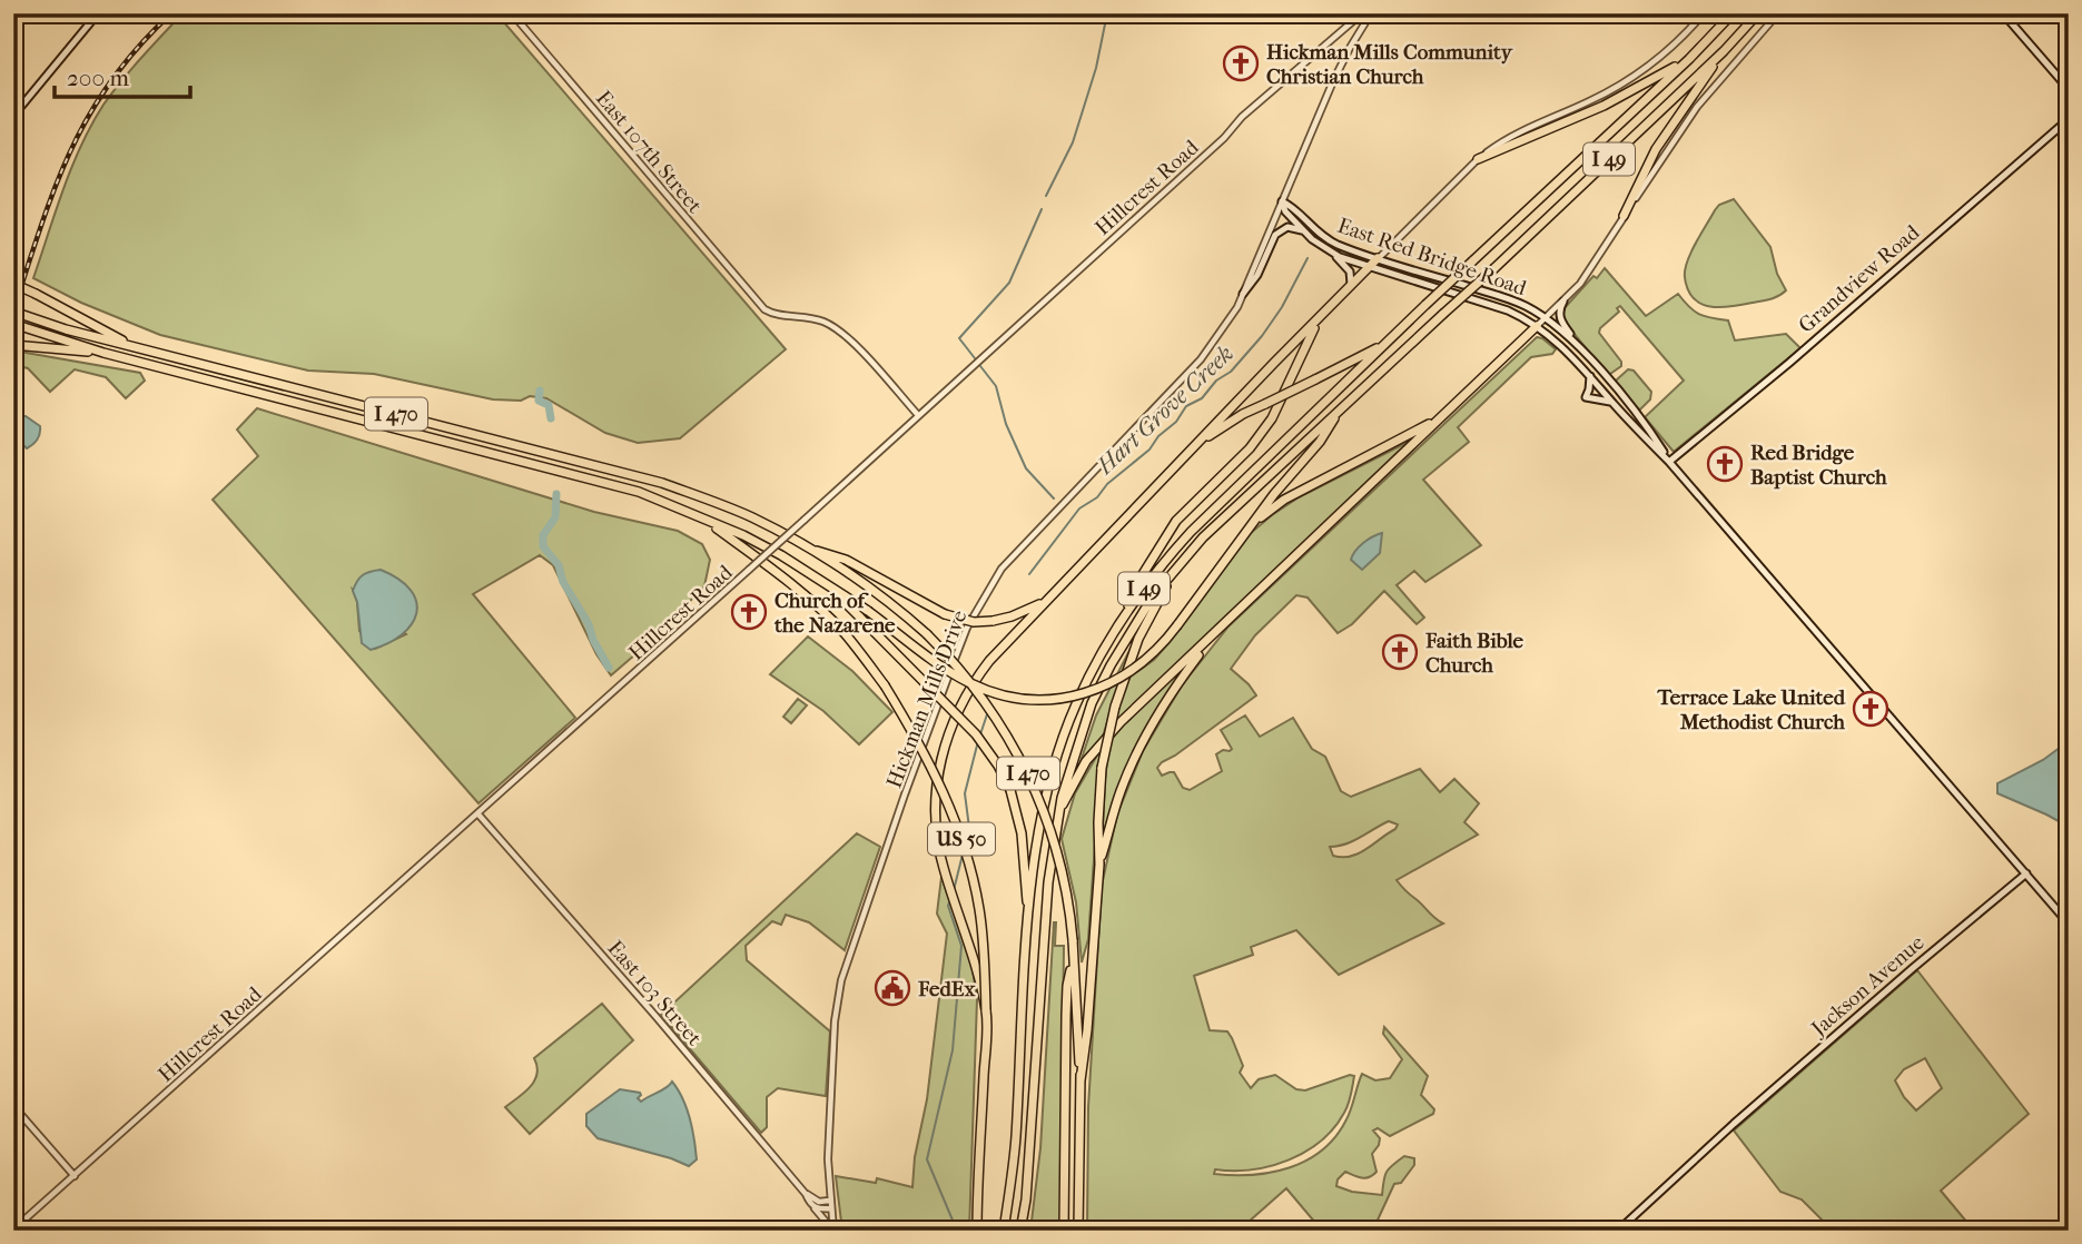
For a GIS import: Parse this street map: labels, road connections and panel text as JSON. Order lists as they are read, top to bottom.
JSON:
{
  "streets": {
    "highway": ["I 49", "I 470", "US 50"],
    "main road": ["East Red Bridge Road", "Grandview Road", "Jackson Avenue"],
    "street": [
      "East 107th Street",
      "Hillcrest Road",
      "Hickman Mills Drive",
      "East 103 Street"
    ]
  },
  "crossings": [
    ["East 107th Street", "Hillcrest Road"],
    ["Hillcrest Road", "East 103 Street"],
    ["East Red Bridge Road", "Grandview Road"],
    ["East Red Bridge Road", "Hickman Mills Drive"],
    ["East Red Bridge Road", "Jackson Avenue"],
    ["I 470", "US 50"],
    ["Hickman Mills Drive", "East 103 Street"]
  ],
  "water": ["Hart Grove Creek"],
  "places": {
    "church": [
      "Hickman Mills Community Christian Church",
      "Red Bridge Baptist Church",
      "Church of the Nazarene",
      "Faith Bible Church",
      "Terrace Lake United Methodist Church"
    ],
    "public building": ["FedEx"]
  },
  "scale_bar": "200 m"
}
